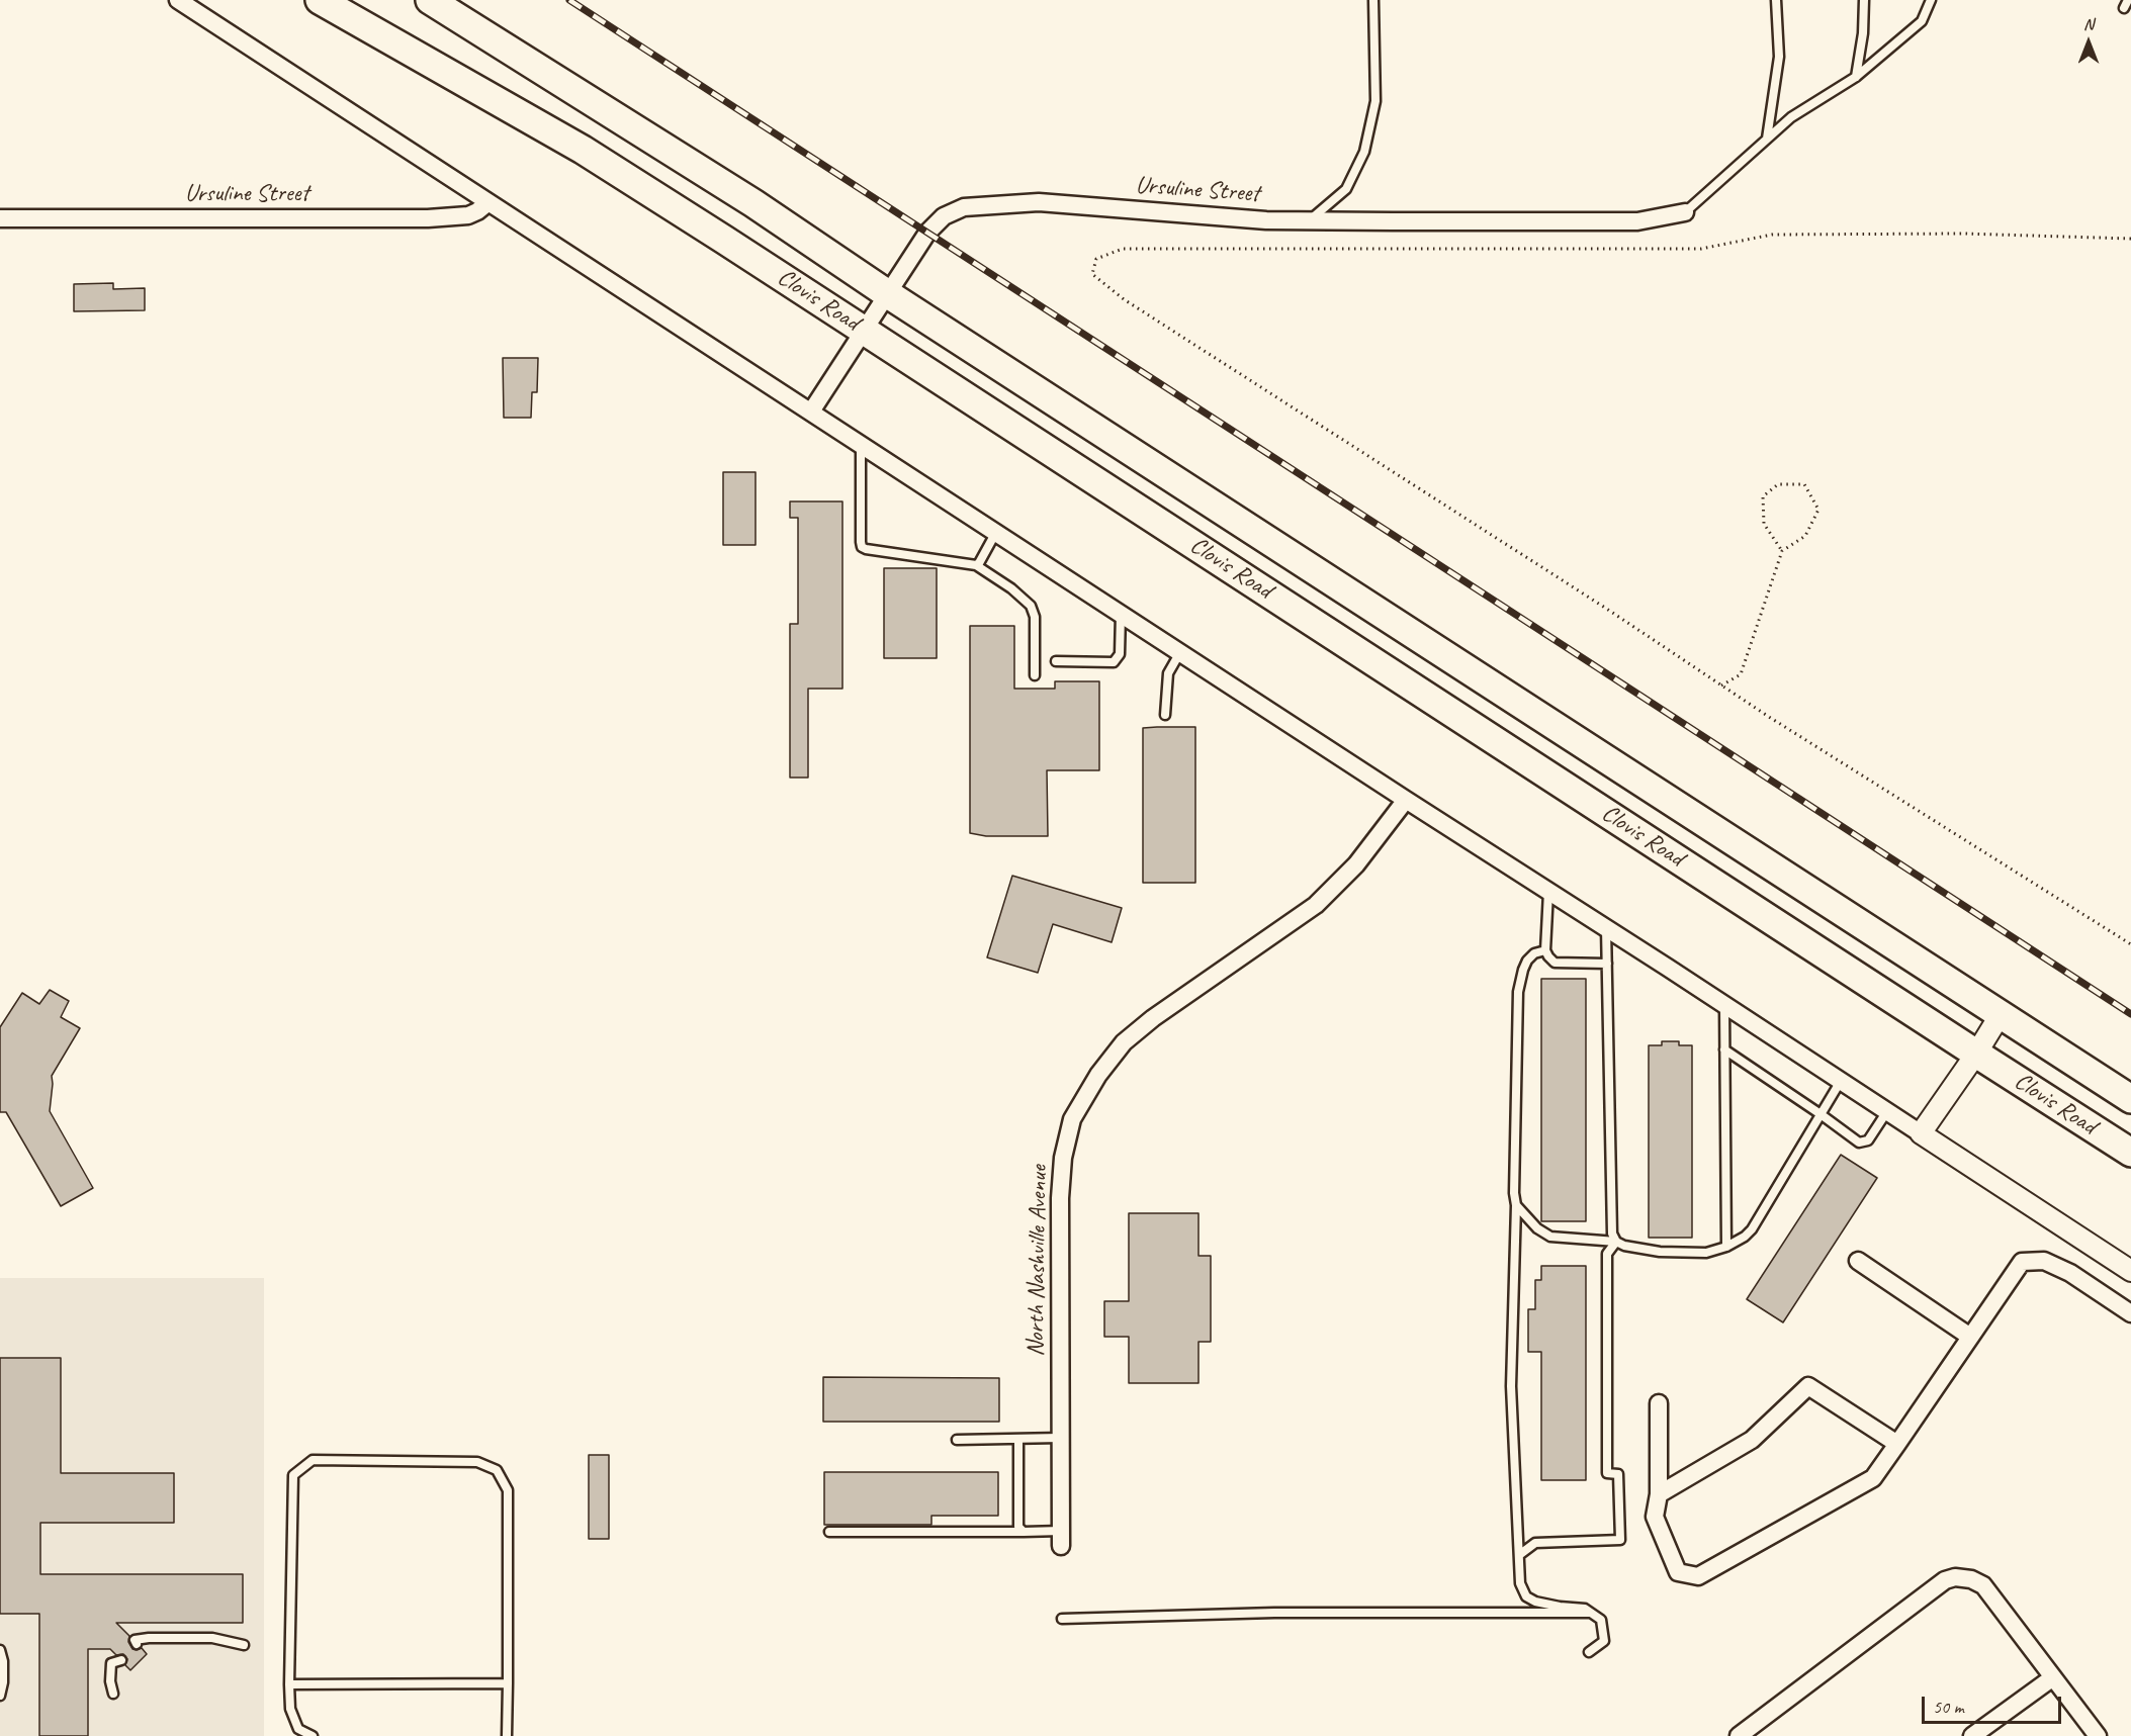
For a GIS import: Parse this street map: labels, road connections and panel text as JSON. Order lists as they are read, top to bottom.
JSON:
{
  "streets": {
    "highway": ["Clovis Road"],
    "street": ["Ursuline Street", "North Nashville Avenue"]
  },
  "crossings": [
    ["Ursuline Street", "Clovis Road"]
  ],
  "scale_bar": "50 m",
  "north": "top"
}
